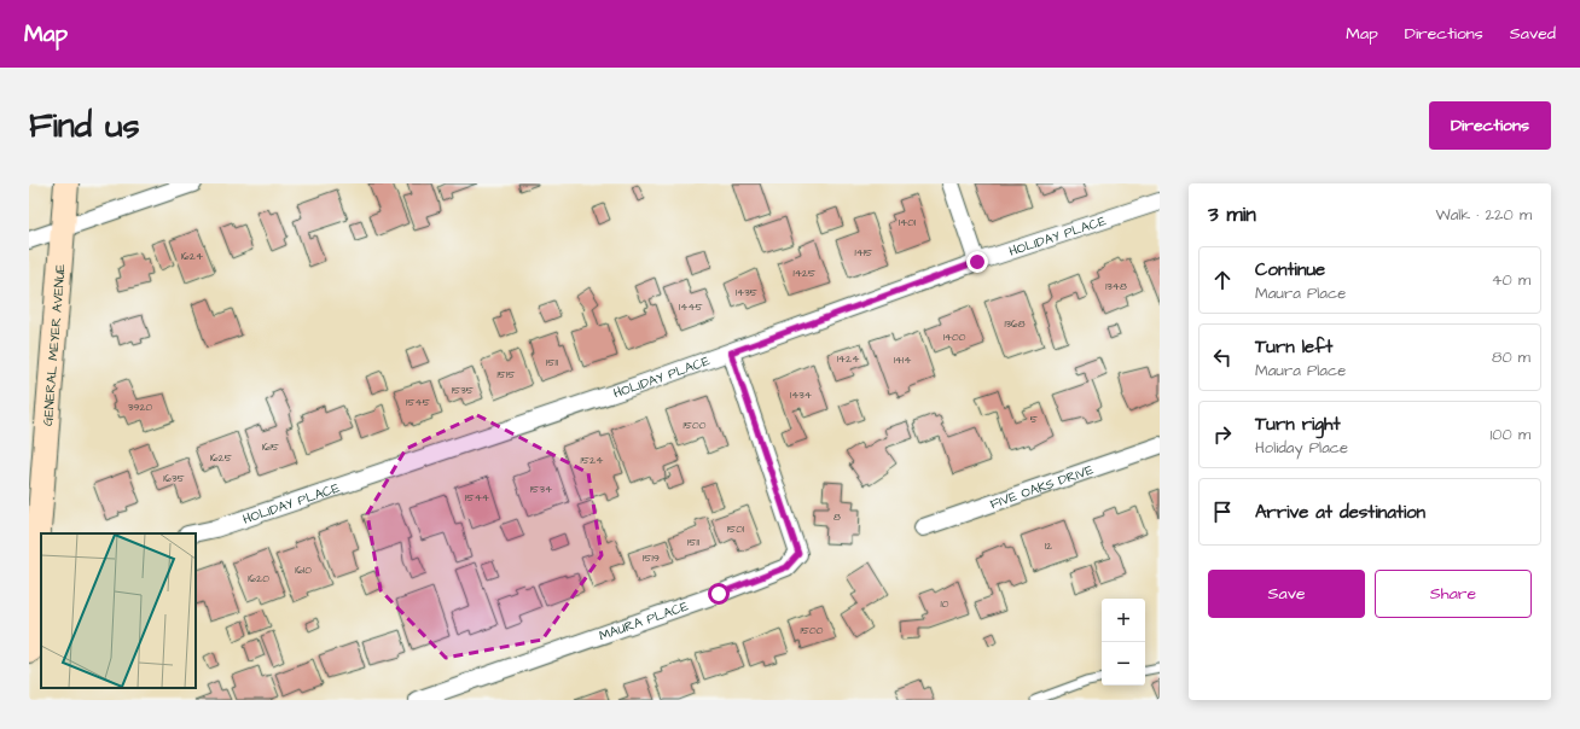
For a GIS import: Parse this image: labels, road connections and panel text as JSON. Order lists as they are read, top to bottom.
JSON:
{
  "streets": {
    "main road": ["GENERAL MEYER AVENUE"],
    "street": ["HOLIDAY PLACE", "FIVE OAKS DRIVE", "MAURA PLACE"]
  },
  "crossings": [
    ["HOLIDAY PLACE", "MAURA PLACE"]
  ],
  "house_numbers": [
    "1401",
    "1415",
    "1624",
    "1425",
    "1348",
    "1435",
    "1445",
    "1368",
    "1400",
    "1424",
    "1414",
    "1511",
    "1515",
    "1535",
    "1434",
    "1545",
    "3920",
    "5",
    "1500",
    "1615",
    "1625",
    "1524",
    "1635",
    "1534",
    "1544",
    "8",
    "1501",
    "1511",
    "12",
    "1519",
    "1610",
    "1620",
    "10",
    "1500"
  ],
  "page": {
    "header": "Map",
    "nav": ["Map", "Directions", "Saved"],
    "buttons": [
      "Directions",
      ["Save", "Share"]
    ],
    "title": "Find us",
    "heading": ["3 min", "Walk · 220 m"],
    "list": [
      ["Continue", "Maura Place", "40 m"],
      ["Turn left", "Maura Place", "80 m"],
      ["Turn right", "Holiday Place", "100 m"],
      "Arrive at destination"
    ],
    "map_buttons": ["+", "−"]
  }
}
